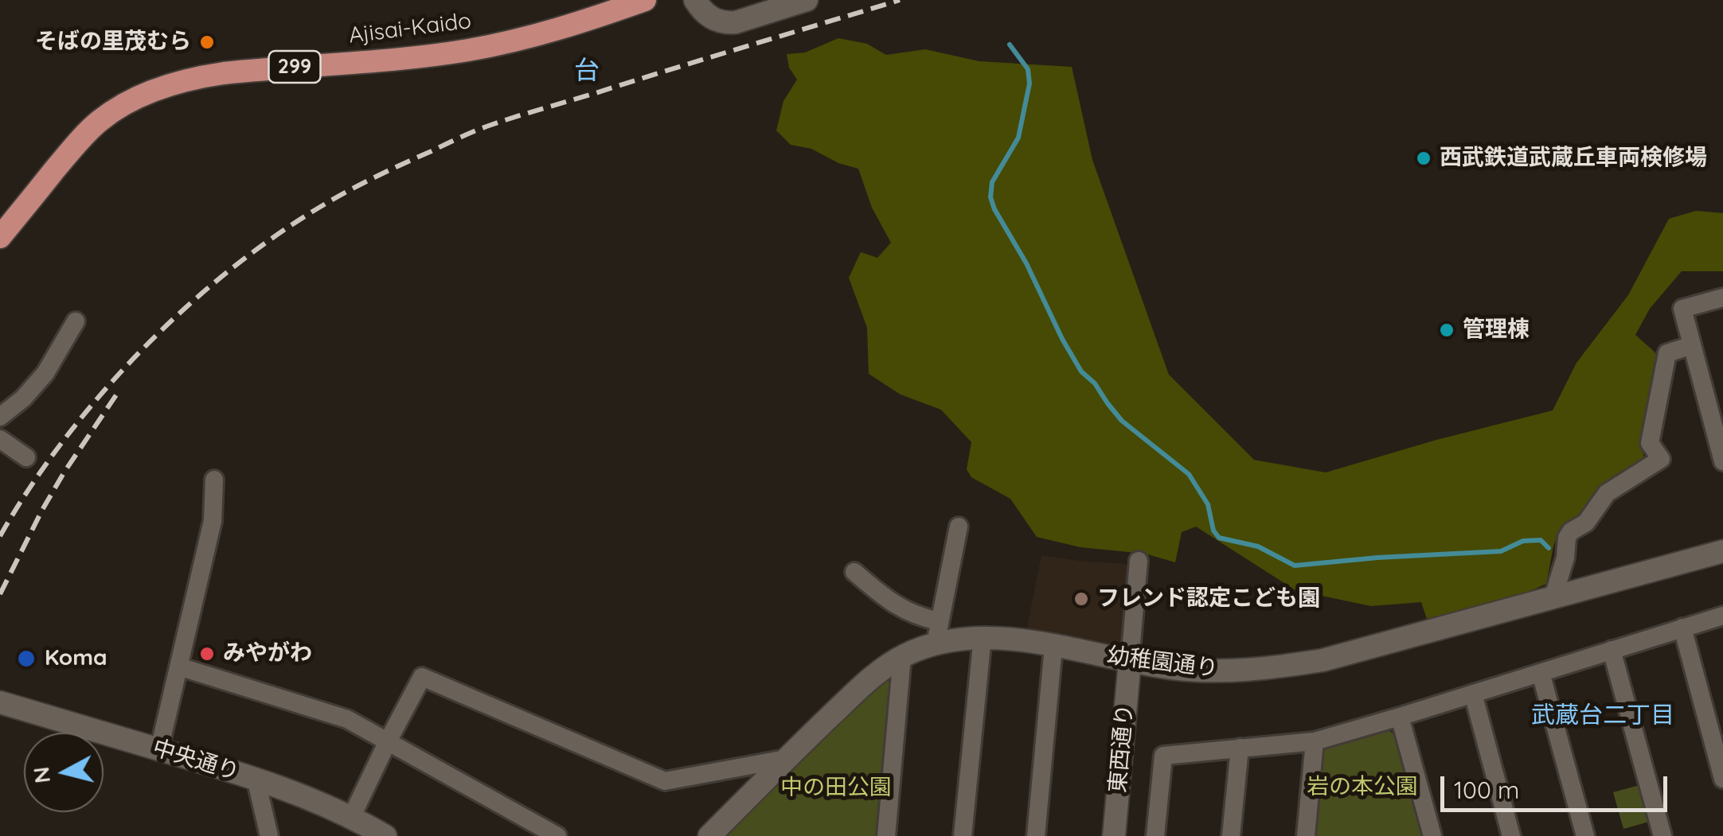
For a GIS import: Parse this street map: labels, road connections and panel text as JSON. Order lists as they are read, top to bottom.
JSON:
{
  "streets": {
    "highway": ["Ajisai-Kaido", "299"],
    "street": ["幼稚園通り", "東西通り", "中央通り"]
  },
  "crossings": [
    ["幼稚園通り", "東西通り"]
  ],
  "districts": ["台", "武蔵台二丁目"],
  "parks": ["岩の本公園", "中の田公園"],
  "places": [
    "そばの里茂むら",
    "西武鉄道武蔵丘車両検修場",
    "管理棟",
    "フレンド認定こども園",
    "みやがわ",
    "Koma"
  ],
  "scale_bar": "100 m",
  "north": "left"
}
